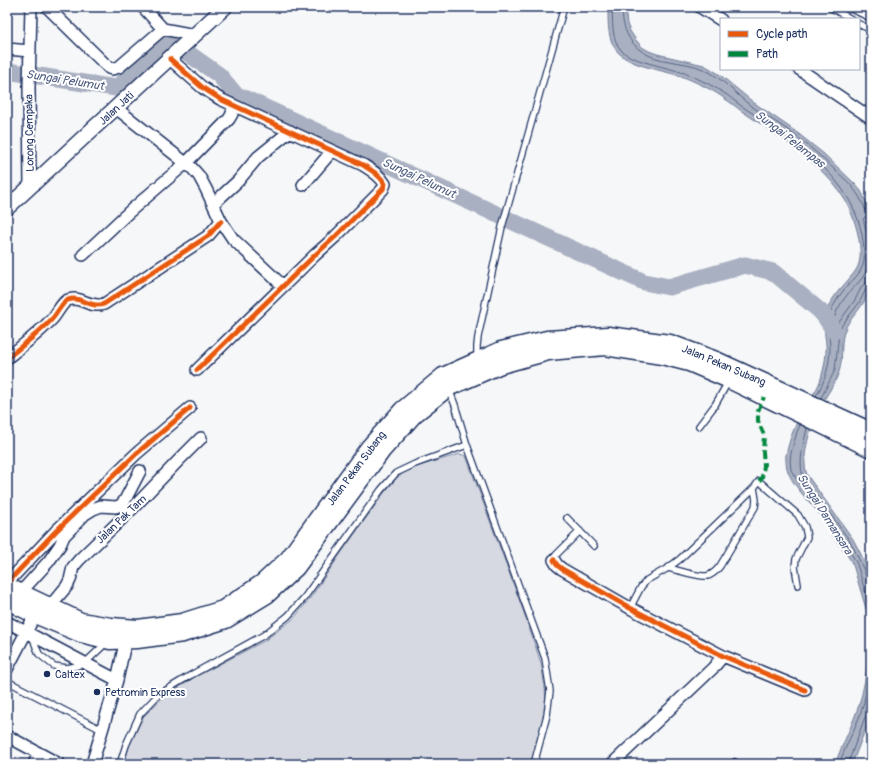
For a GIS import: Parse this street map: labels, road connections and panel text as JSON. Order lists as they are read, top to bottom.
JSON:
{
  "streets": {
    "main road": ["Jalan Pekan Subang"],
    "street": ["Jalan Jati", "Lorong Cempaka", "Jalan Pak Tam"]
  },
  "crossings": [
    ["Jalan Jati", "Lorong Cempaka"],
    ["Jalan Pekan Subang", "Jalan Pak Tam"]
  ],
  "water": ["Sungai Pelumut", "Sungai Pelampas", "Sungai Damansara"],
  "places": ["Caltex", "Petromin Express"],
  "legend": ["Cycle path", "Path"]
}
